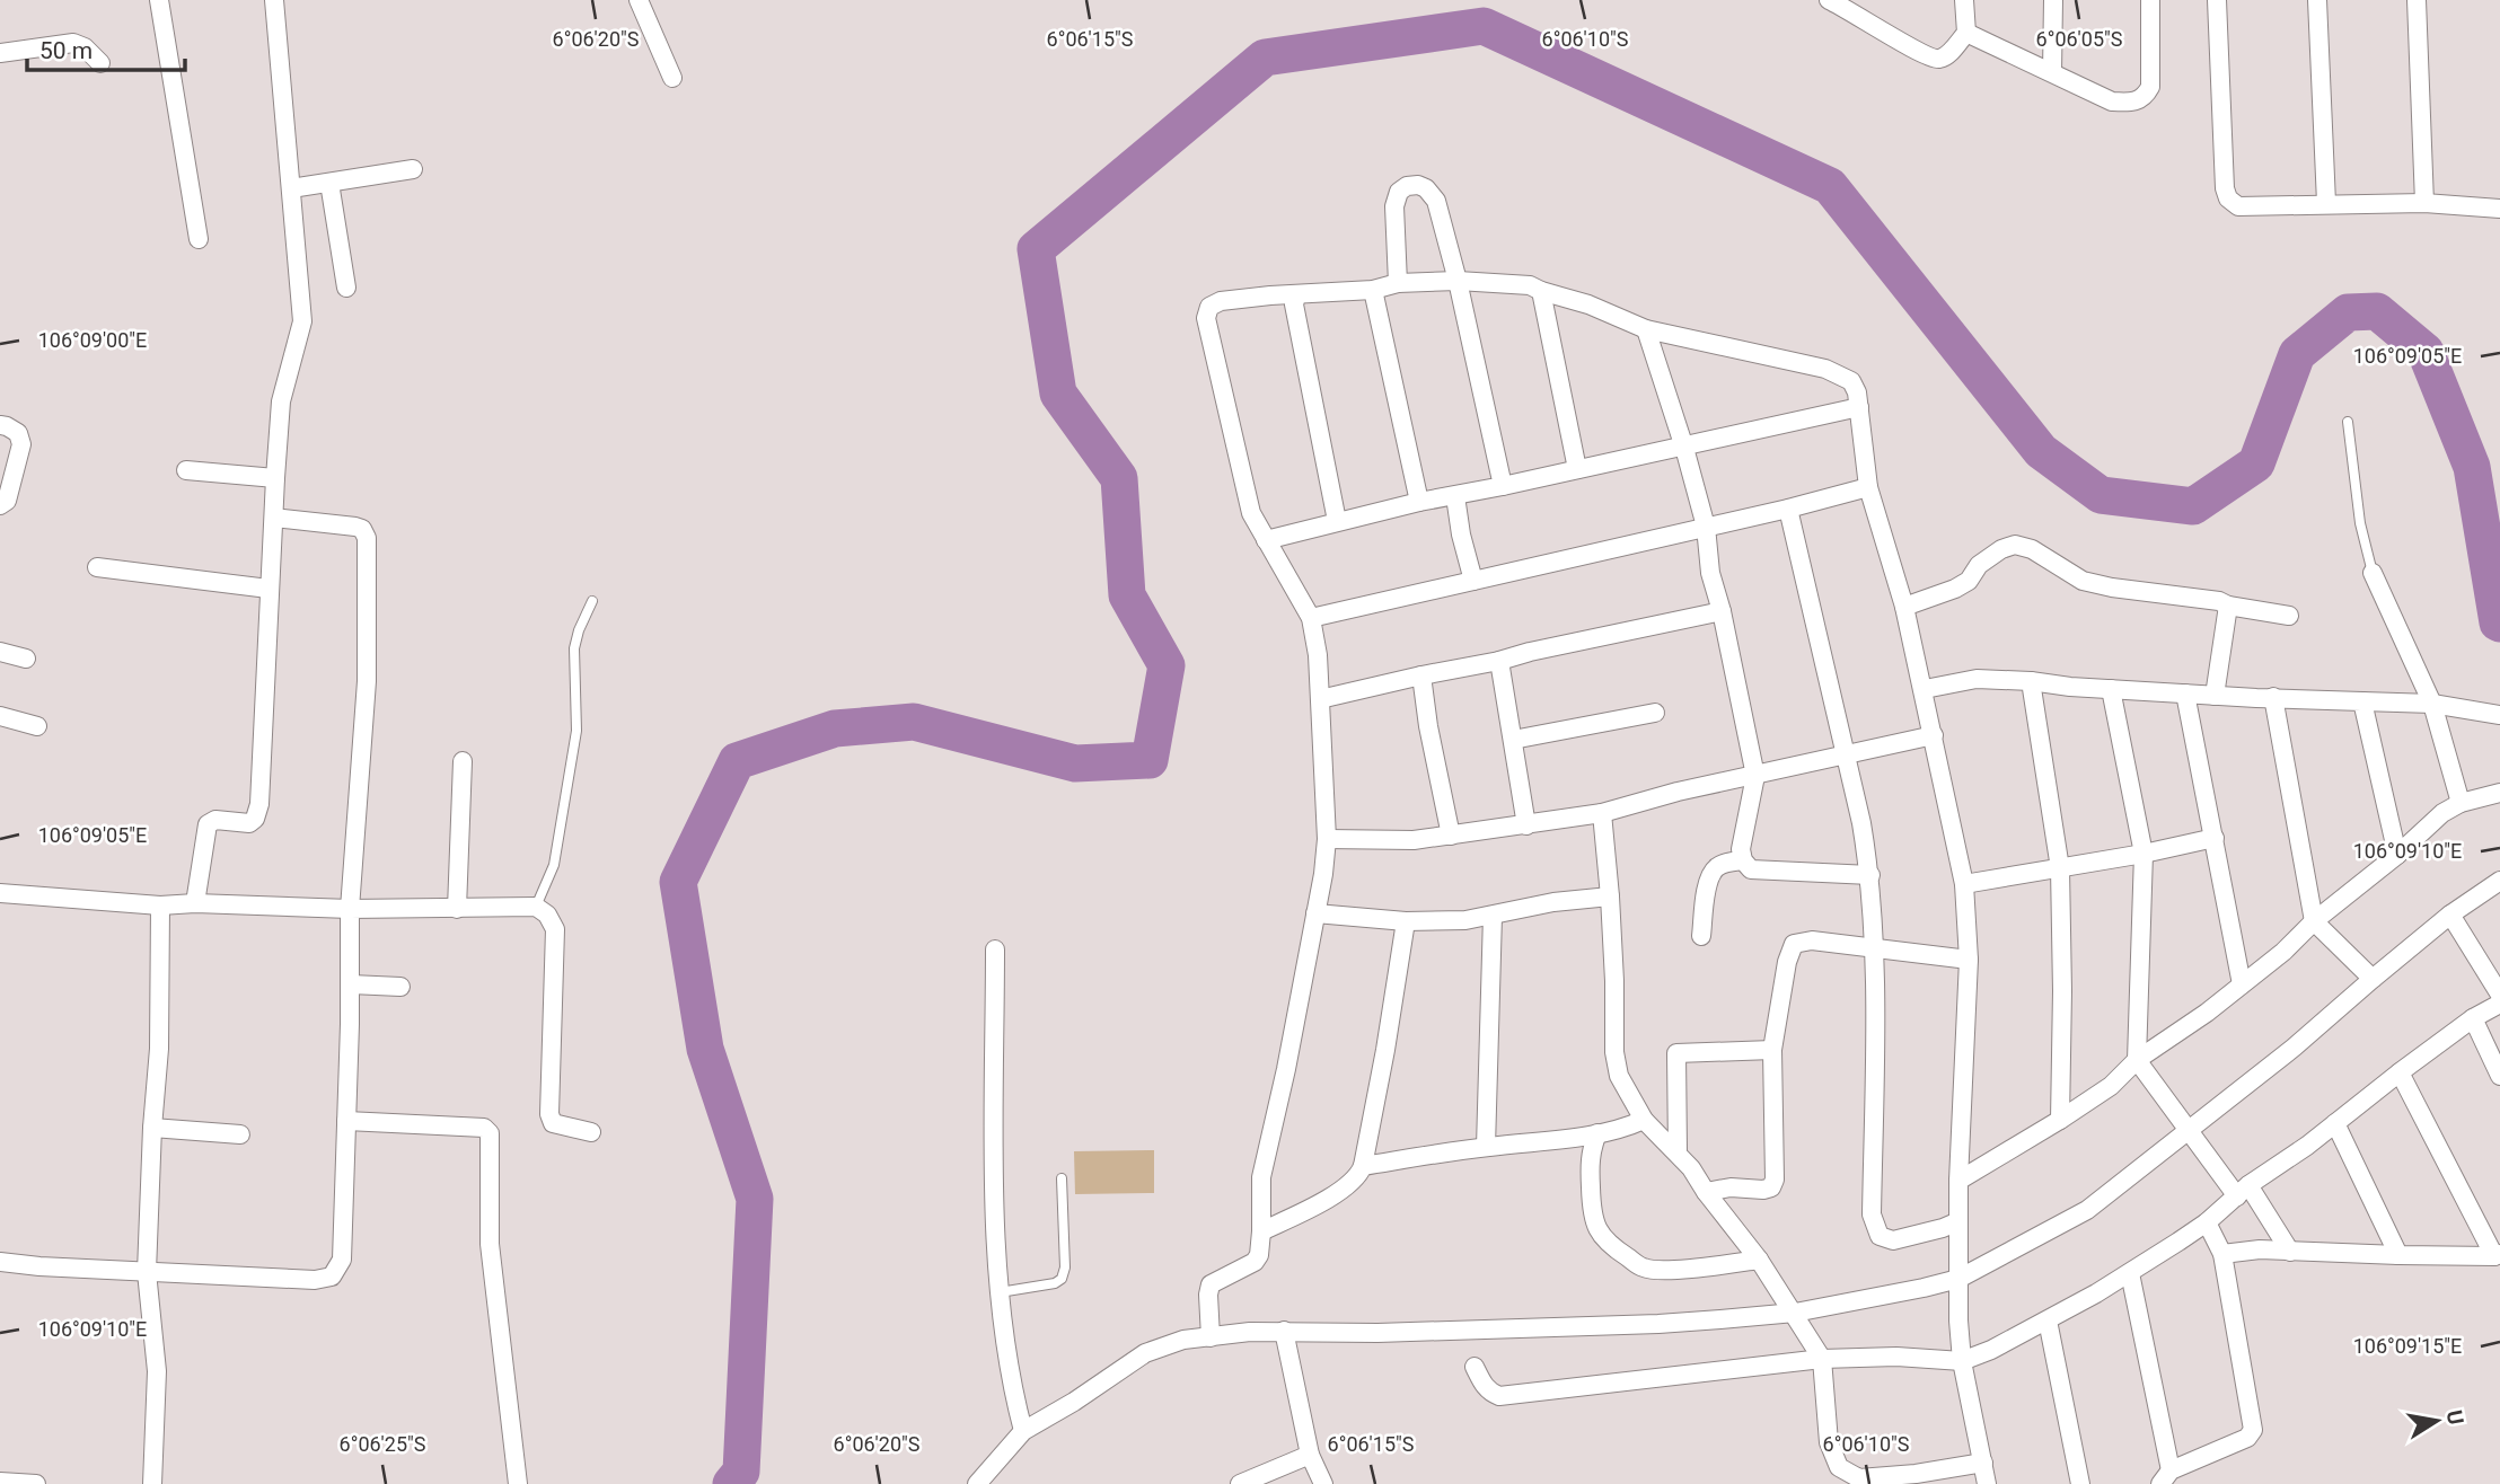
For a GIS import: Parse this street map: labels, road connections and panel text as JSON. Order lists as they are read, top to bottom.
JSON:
{
  "scale_bar": "50 m",
  "north": "right",
  "coordinates": [
    "6°06'20\"S",
    "6°06'15\"S",
    "6°06'10\"S",
    "6°06'05\"S",
    "106°09'00\"E",
    "106°09'05\"E",
    "106°09'10\"E",
    "106°09'15\"E",
    "6°06'25\"S"
  ]
}
